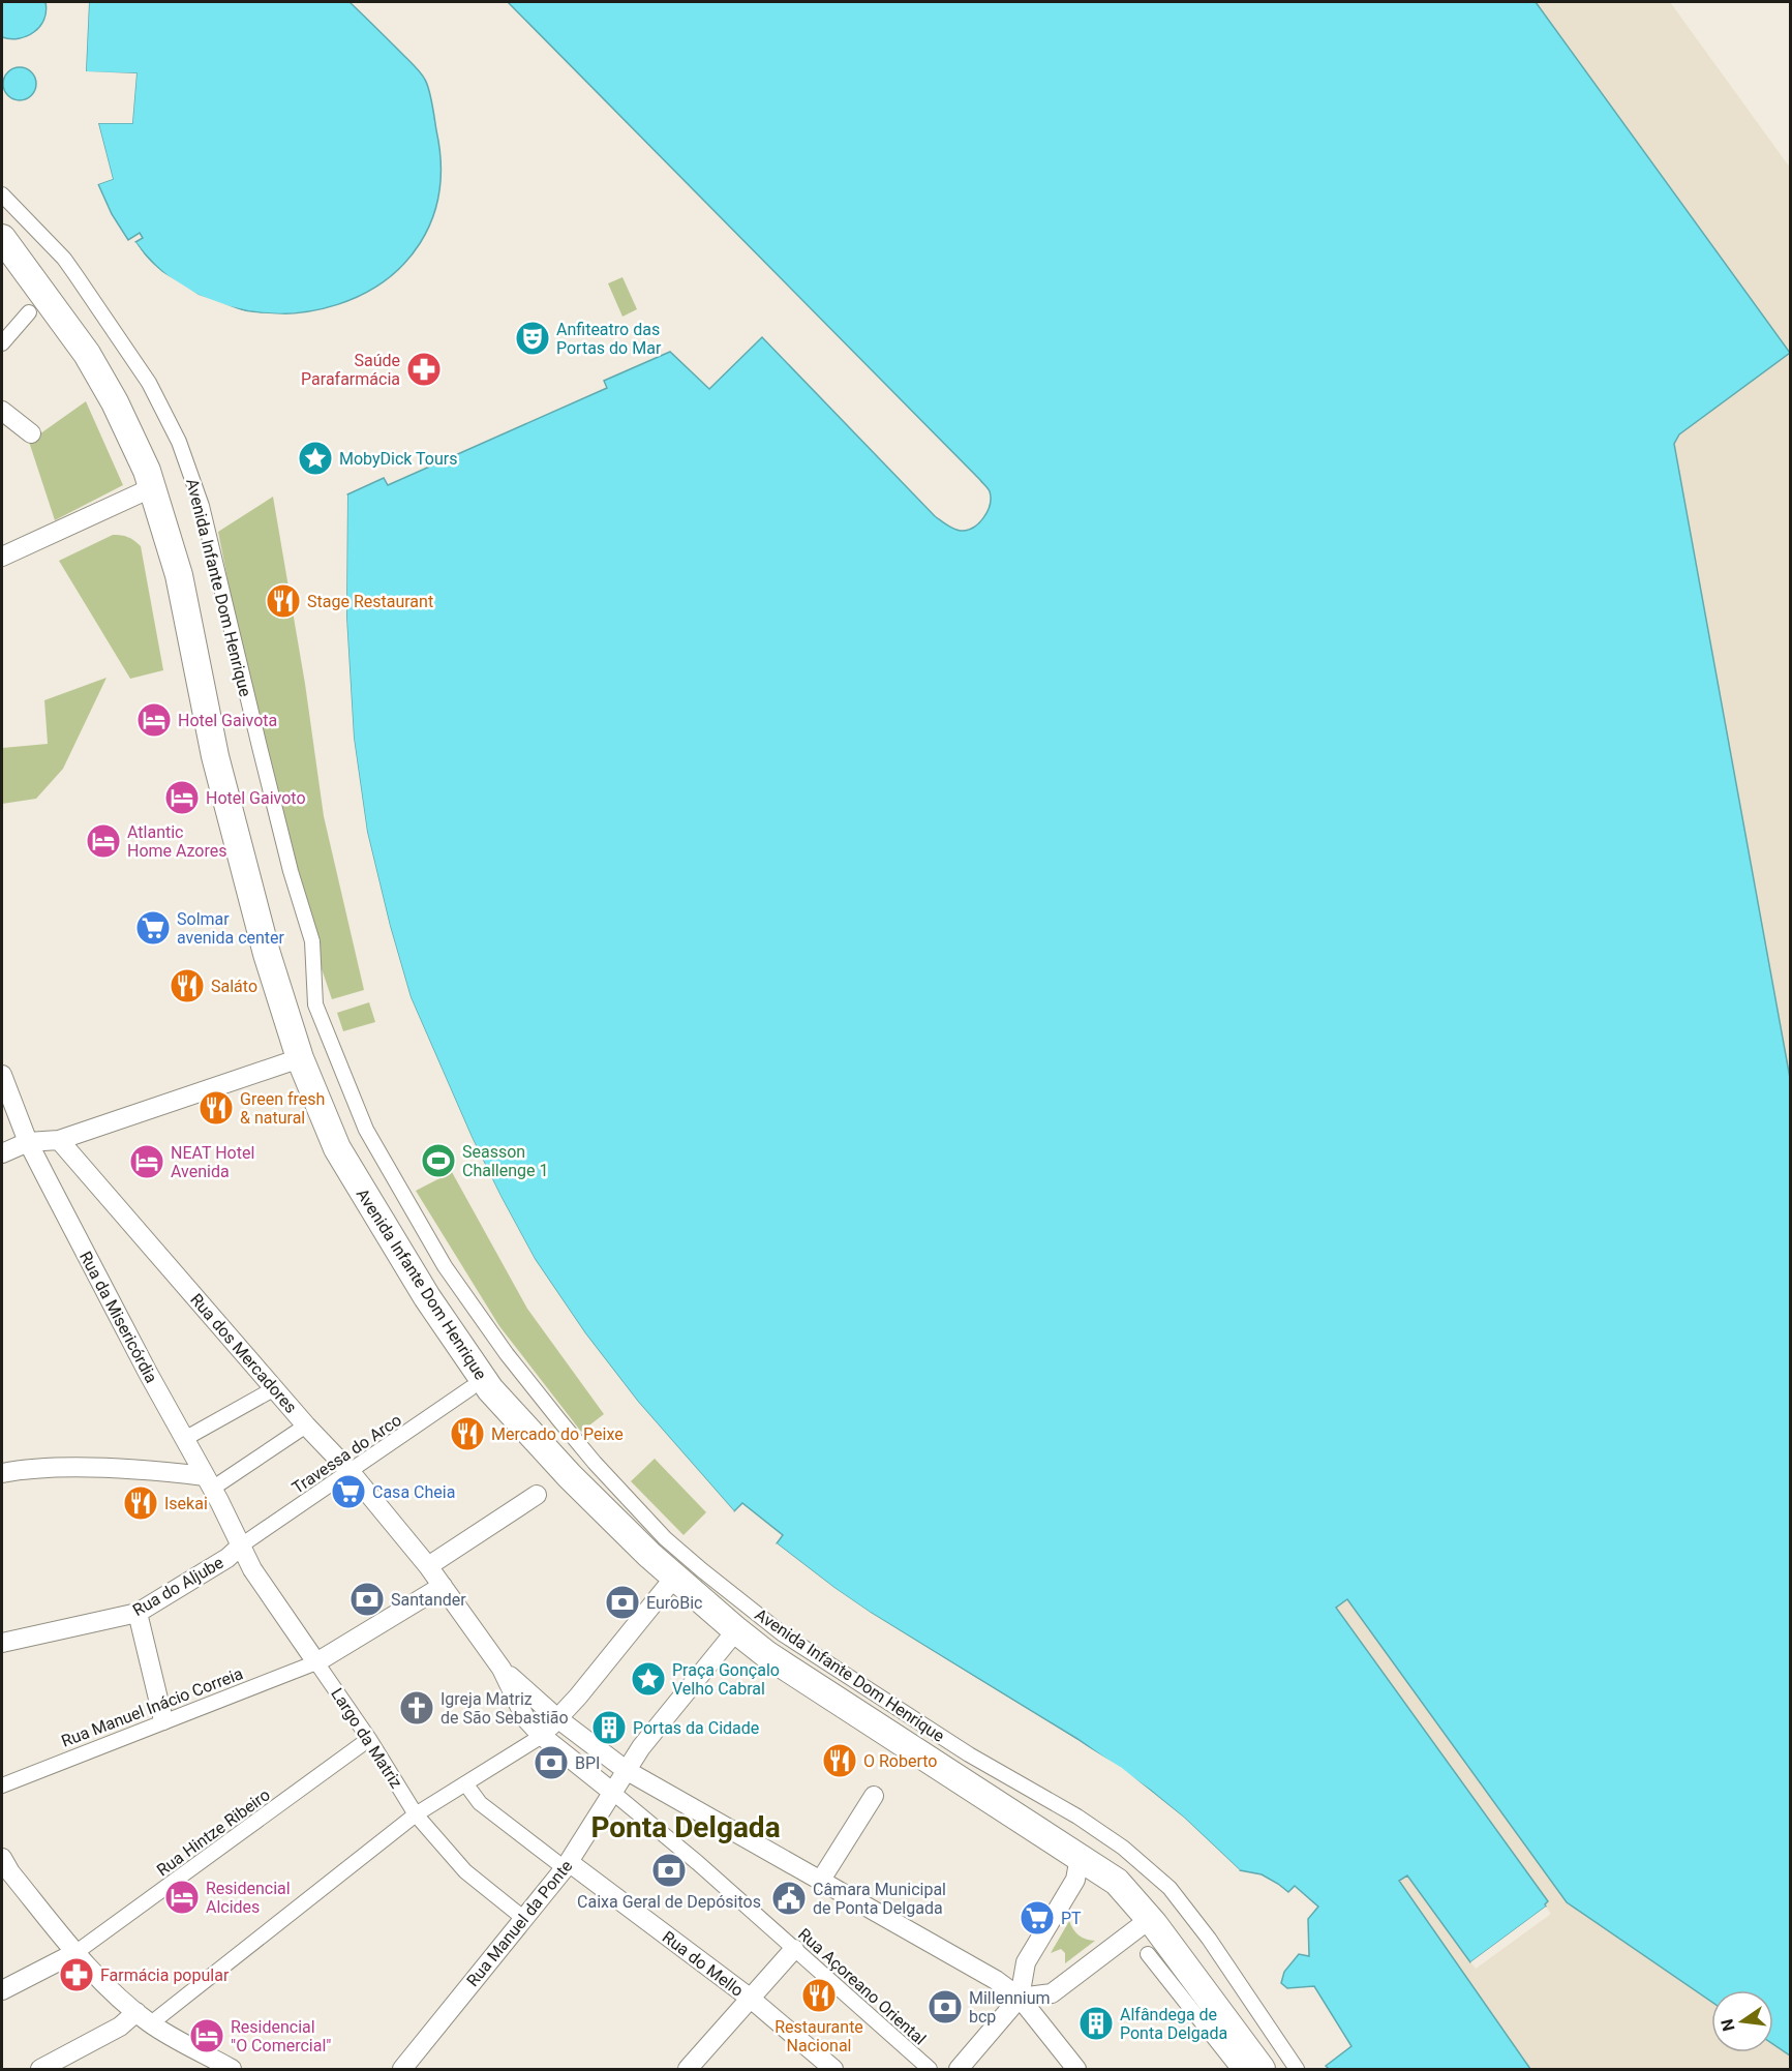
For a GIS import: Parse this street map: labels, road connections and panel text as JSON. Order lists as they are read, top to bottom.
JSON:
{
  "streets": {
    "main road": ["Avenida Infante Dom Henrique"],
    "street": [
      "Rua da Misericórdia",
      "Rua dos Mercadores",
      "Travessa do Arco",
      "Rua do Aljube",
      "Rua Manuel Inácio Correia",
      "Largo da Matriz",
      "Rua Hintze Ribeiro",
      "Rua Manuel da Ponte",
      "Rua do Mello",
      "Rua Açoreano Oriental"
    ]
  },
  "crossings": [
    ["Rua da Misericórdia", "Travessa do Arco"],
    ["Rua da Misericórdia", "Rua do Aljube"],
    ["Rua da Misericórdia", "Rua Manuel Inácio Correia"],
    ["Rua da Misericórdia", "Largo da Matriz"],
    ["Rua dos Mercadores", "Travessa do Arco"],
    ["Travessa do Arco", "Rua do Aljube"],
    ["Rua Manuel Inácio Correia", "Largo da Matriz"],
    ["Largo da Matriz", "Rua Hintze Ribeiro"],
    ["Largo da Matriz", "Rua Manuel da Ponte"],
    ["Rua Manuel da Ponte", "Rua do Mello"],
    ["Rua Manuel da Ponte", "Rua Açoreano Oriental"]
  ],
  "districts": ["Ponta Delgada"],
  "places": {
    "theatre": ["Anfiteatro das Portas do Mar"],
    "pharmacy": ["Saúde Parafarmácia", "Farmácia popular"],
    "place": ["MobyDick Tours", "Praça Gonçalo Velho Cabral"],
    "restaurant": [
      "Stage Restaurant",
      "Saláto",
      "Green fresh & natural",
      "Mercado do Peixe",
      "Isekai",
      "O Roberto",
      "Restaurante Nacional"
    ],
    "hotel": [
      "Hotel Gaivota",
      "Hotel Gaivoto",
      "Atlantic Home Azores",
      "NEAT Hotel Avenida",
      "Residencial Alcides",
      "Residencial \"O Comercial\""
    ],
    "supermarket": ["Solmar avenida center", "Casa Cheia", "PT"],
    "sports": ["Seasson Challenge 1"],
    "bank": [
      "Santander",
      "EuroBic",
      "BPI",
      "Caixa Geral de Depósitos",
      "Millennium bcp"
    ],
    "church": ["Igreja Matriz de São Sebastião"],
    "building": ["Portas da Cidade", "Alfândega de Ponta Delgada"],
    "public building": ["Câmara Municipal de Ponta Delgada"]
  },
  "north": "left"
}
